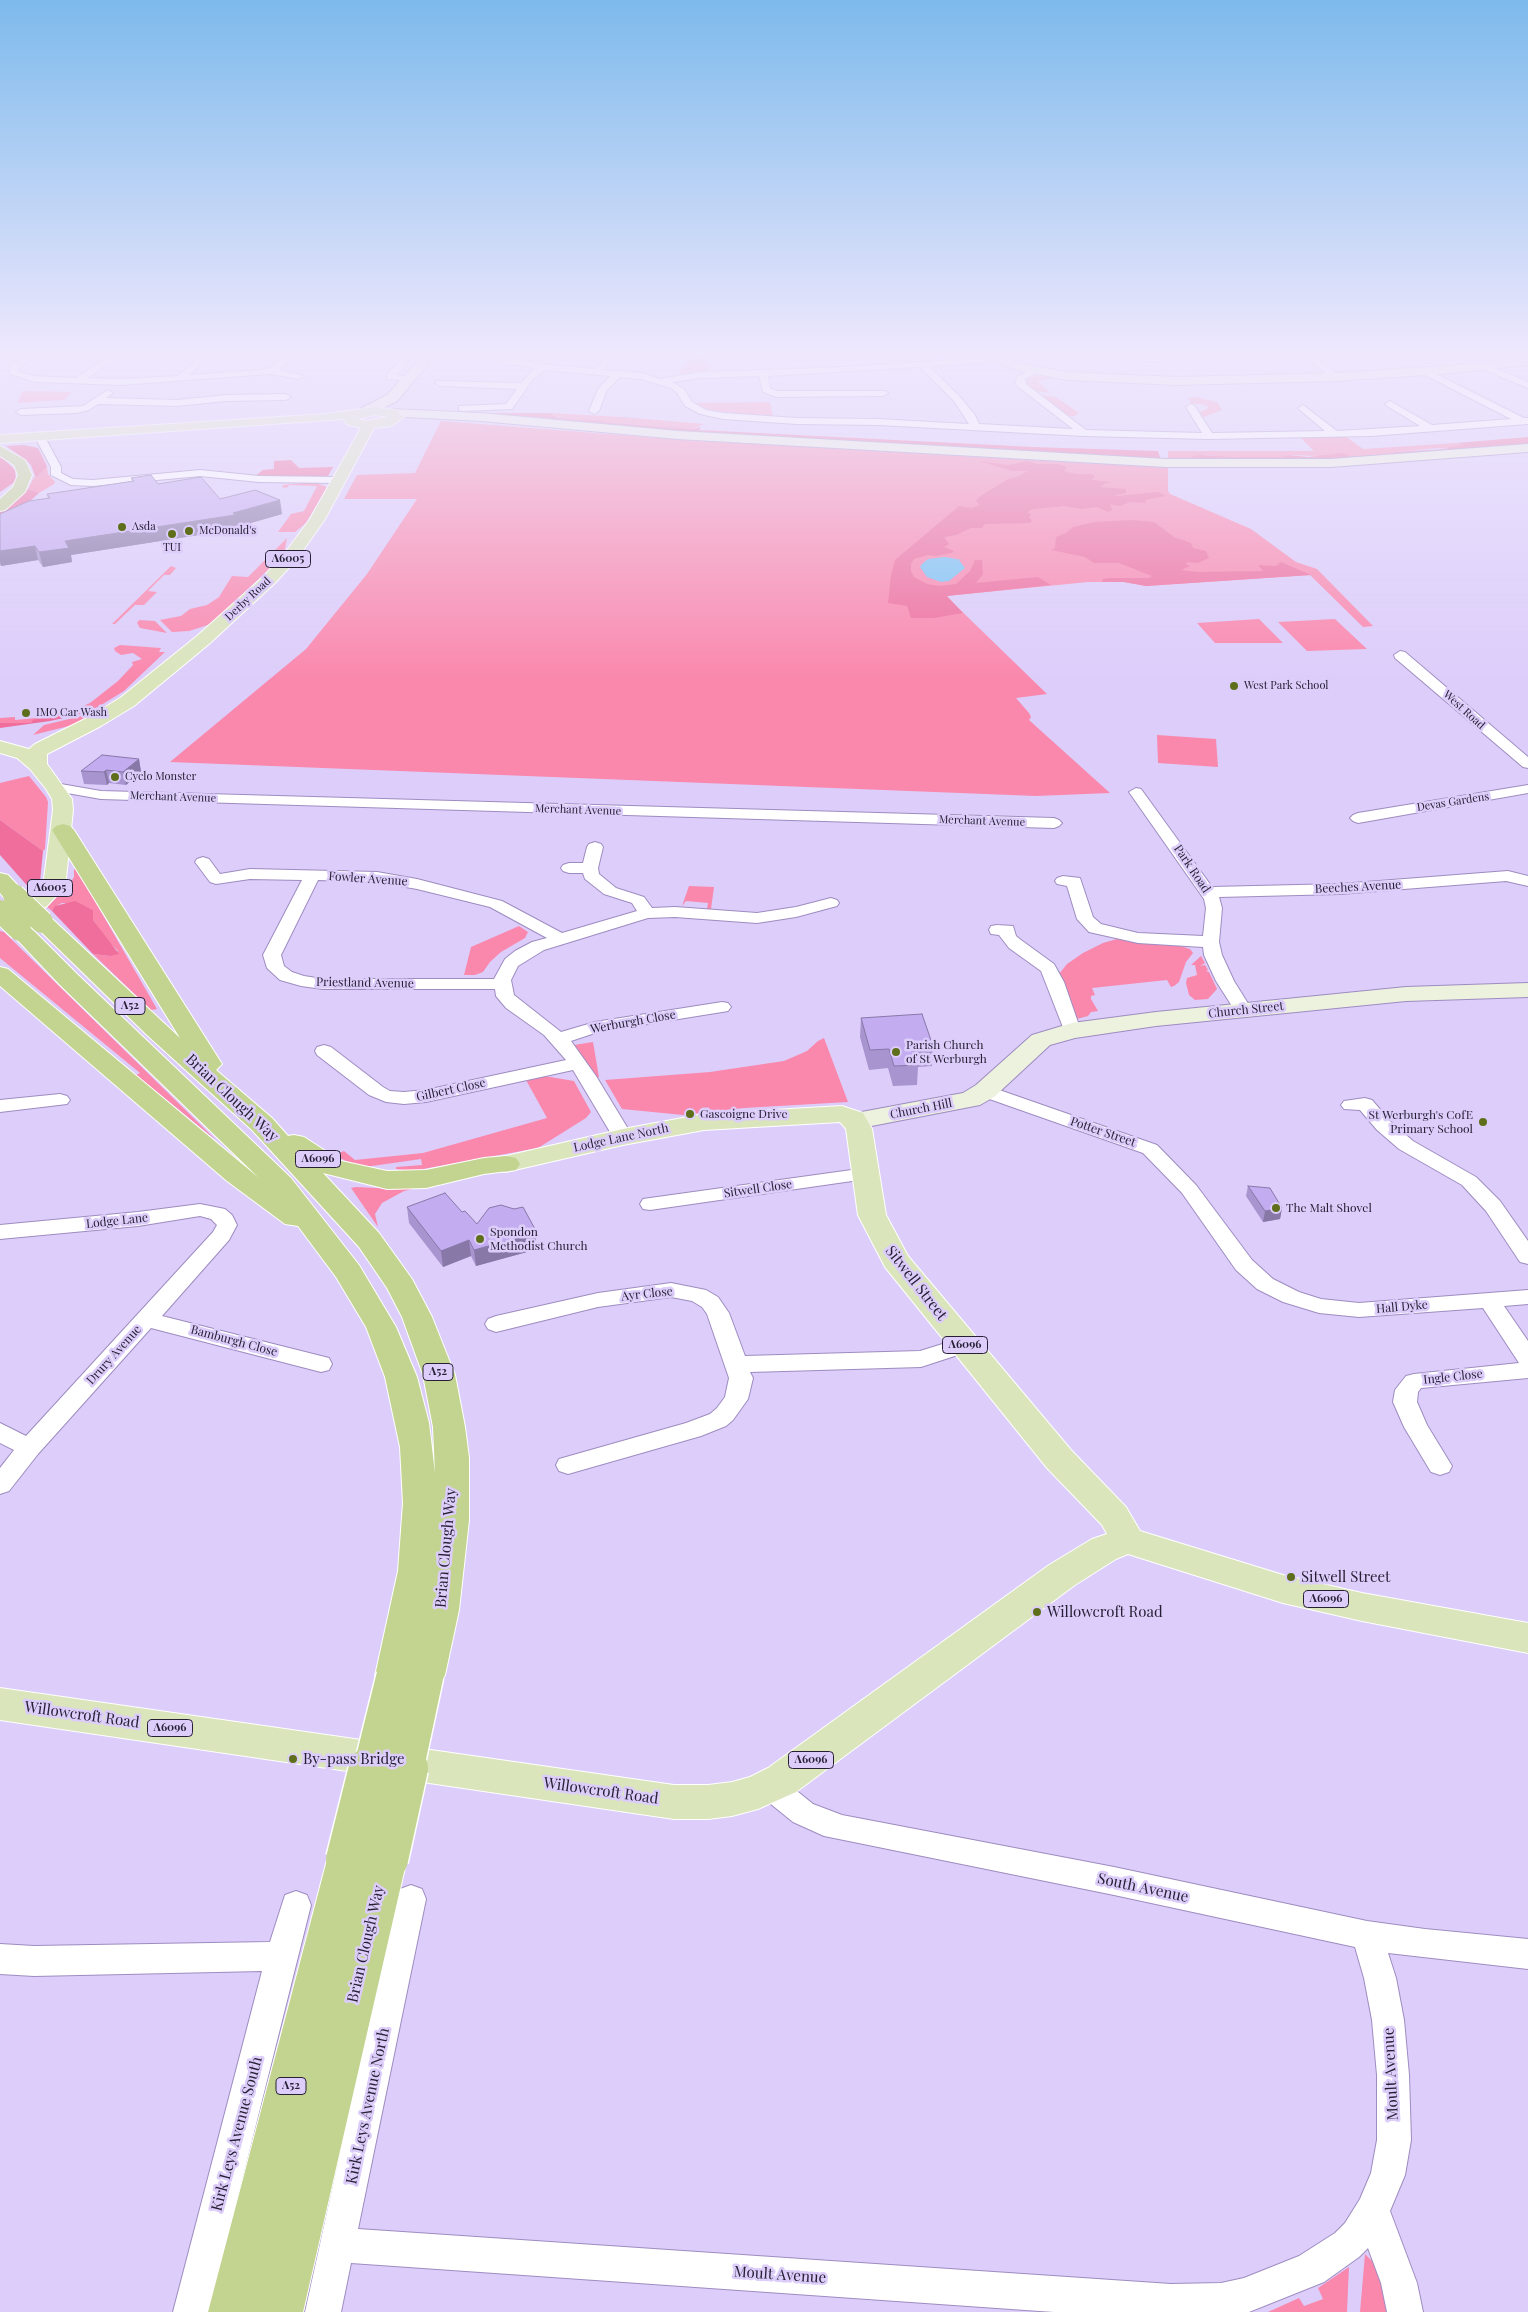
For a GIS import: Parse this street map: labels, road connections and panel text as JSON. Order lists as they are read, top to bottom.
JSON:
{
  "streets": {
    "highway": ["A52", "Brian Clough Way", "A6096"],
    "main road": [
      "A6005",
      "Derby Road",
      "Lodge Lane North",
      "Sitwell Street",
      "Willowcroft Road"
    ],
    "street": [
      "West Road",
      "Merchant Avenue",
      "Devas Gardens",
      "Park Road",
      "Fowler Avenue",
      "Beeches Avenue",
      "Priestland Avenue",
      "Church Street",
      "Werburgh Close",
      "Gilbert Close",
      "Church Hill",
      "Potter Street",
      "Sitwell Close",
      "Lodge Lane",
      "Ayr Close",
      "Hall Dyke",
      "Bamburgh Close",
      "Drury Avenue",
      "Ingle Close",
      "South Avenue",
      "Moult Avenue",
      "Kirk Leys Avenue North",
      "Kirk Leys Avenue South"
    ]
  },
  "crossings": [
    ["A6005", "Merchant Avenue"],
    ["A6005", "Brian Clough Way"],
    ["Park Road", "Beeches Avenue"],
    ["Park Road", "Church Street"],
    ["Fowler Avenue", "Priestland Avenue"],
    ["Church Street", "Church Hill"],
    ["Church Street", "Potter Street"],
    ["Brian Clough Way", "A6096"],
    ["Church Hill", "Potter Street"],
    ["Church Hill", "Lodge Lane North"],
    ["Church Hill", "Sitwell Street"],
    ["Potter Street", "Hall Dyke"],
    ["Lodge Lane North", "A6096"],
    ["Lodge Lane North", "Sitwell Street"],
    ["A6096", "Sitwell Street"],
    ["A6096", "Willowcroft Road"],
    ["Sitwell Close", "Sitwell Street"],
    ["Lodge Lane", "Drury Avenue"],
    ["Sitwell Street", "Willowcroft Road"],
    ["Bamburgh Close", "Drury Avenue"],
    ["Willowcroft Road", "South Avenue"],
    ["South Avenue", "Moult Avenue"],
    ["Moult Avenue", "Kirk Leys Avenue North"]
  ],
  "places": [
    "Asda",
    "McDonald's",
    "TUI",
    "West Park School",
    "IMO Car Wash",
    "Cyclo Monster",
    "Parish Church of St Werburgh",
    "Gascoigne Drive",
    "St Werburgh's CofE Primary School",
    "The Malt Shovel",
    "Spondon Methodist Church",
    "Sitwell Street",
    "Willowcroft Road",
    "By-pass Bridge"
  ]
}
